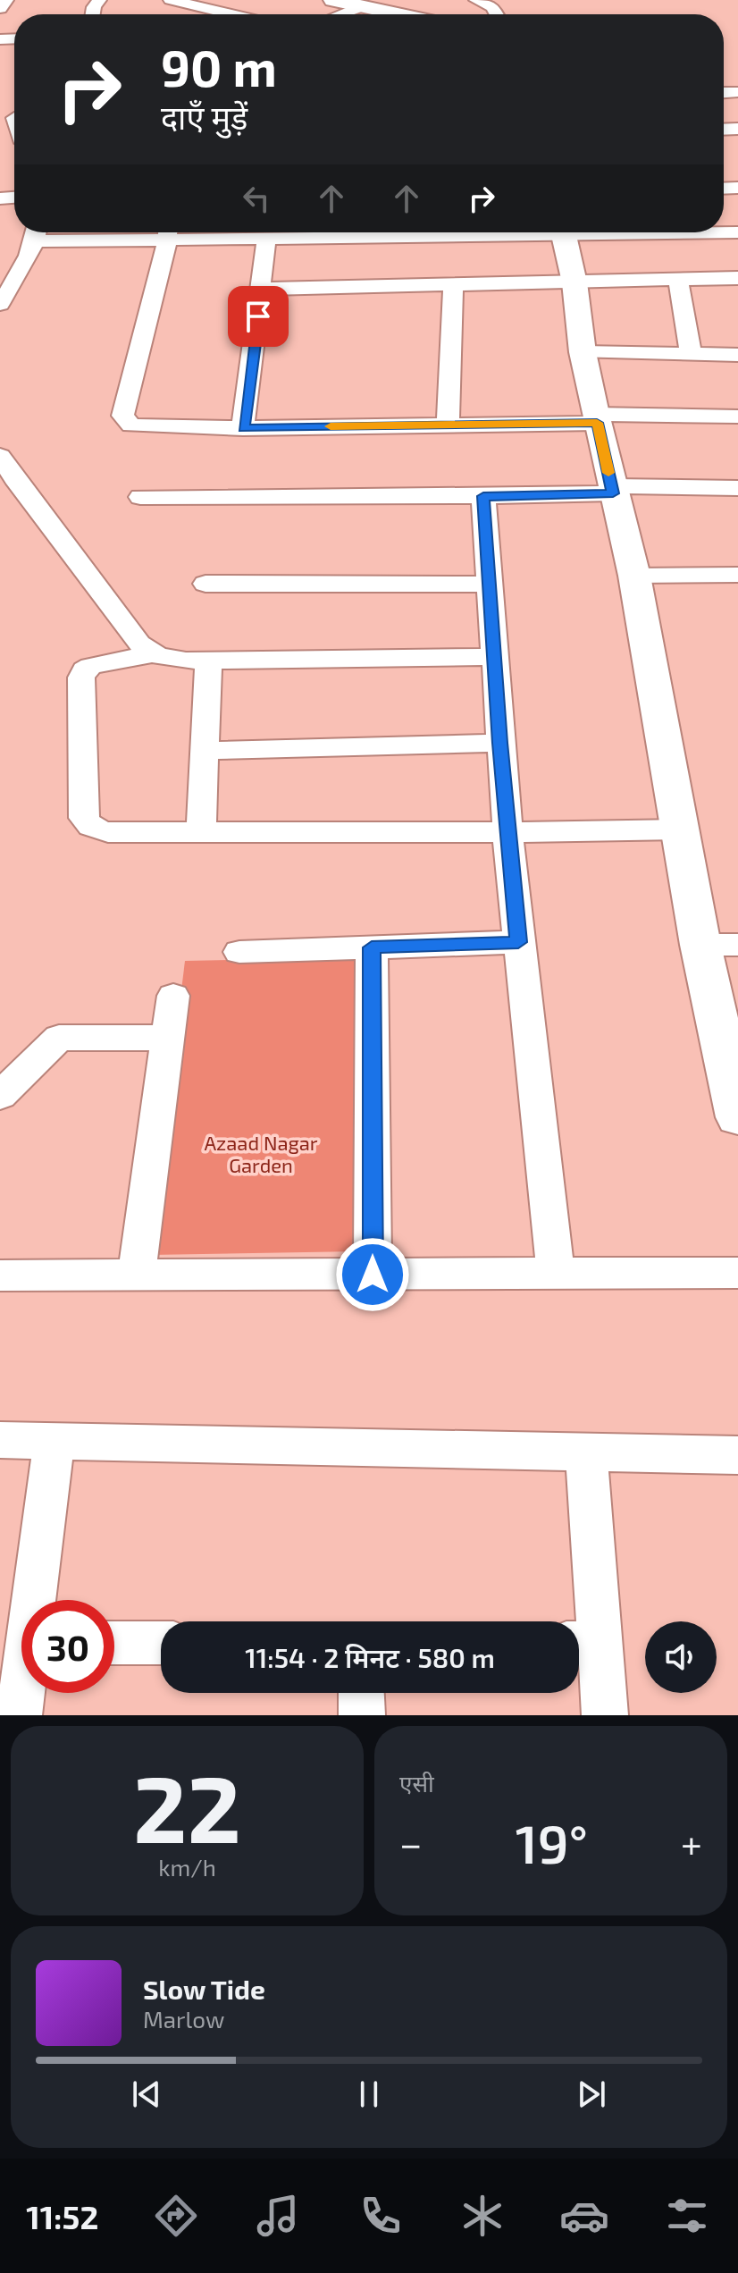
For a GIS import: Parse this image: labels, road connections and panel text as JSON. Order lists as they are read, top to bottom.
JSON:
{
  "parks": ["Azaad Nagar Garden"],
  "page": {
    "turn": ["90 m", "दाएँ मुड़ें"],
    "limit": "30",
    "trip": "11:54 · 2 मिनट · 580 m",
    "tile": [
      ["22", "km/h"],
      "एसी"
    ],
    "heat": ["−", "19°", "+"],
    "song": ["Slow Tide", "Marlow"],
    "tabs": "11:52"
  }
}
